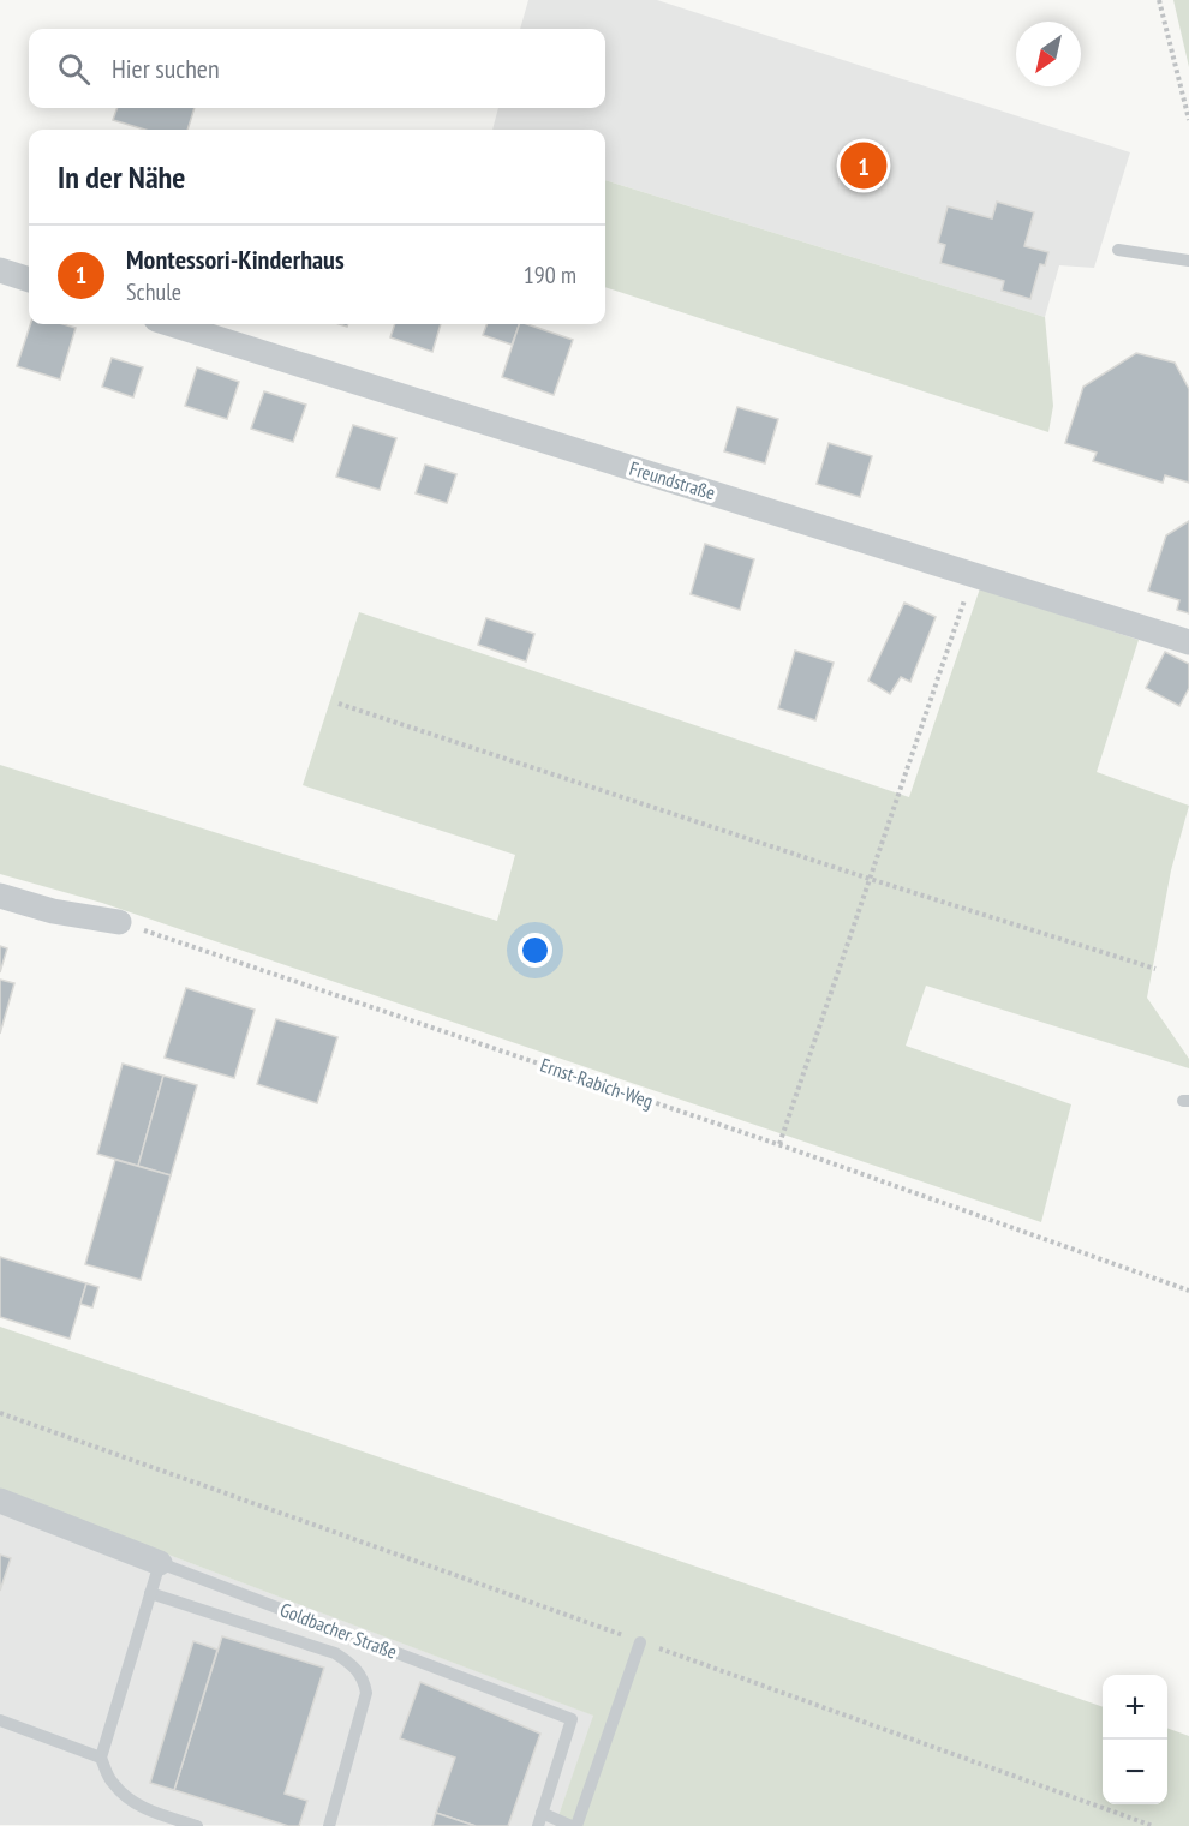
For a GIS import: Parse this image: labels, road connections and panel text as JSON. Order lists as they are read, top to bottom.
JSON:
{
  "streets": {
    "street": ["Freundstraße", "Goldbacher Straße"],
    "path": ["Ernst-Rabich-Weg"]
  },
  "north": "bottom left",
  "page": {
    "search": "Hier suchen",
    "heading": "In der Nähe",
    "pins": "1",
    "list": [
      {
        "mark": "1",
        "name": "Montessori-Kinderhaus",
        "note": "Schule",
        "value": "190 m"
      }
    ],
    "map_buttons": ["+", "−"]
  }
}
